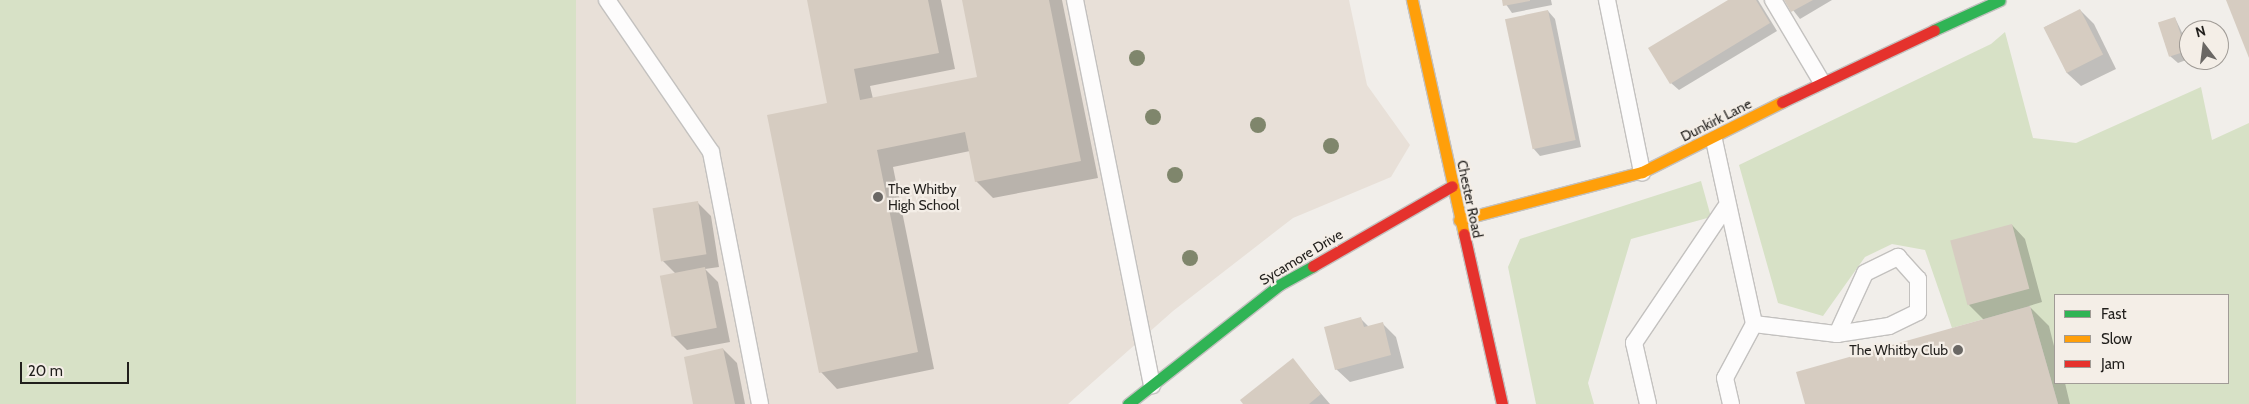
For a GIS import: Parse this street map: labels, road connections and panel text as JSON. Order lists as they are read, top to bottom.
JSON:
{
  "streets": {
    "street": ["Dunkirk Lane", "Chester Road", "Sycamore Drive"]
  },
  "crossings": [
    ["Dunkirk Lane", "Chester Road"],
    ["Chester Road", "Sycamore Drive"]
  ],
  "places": ["The Whitby High School", "The Whitby Club"],
  "legend": ["Fast", "Slow", "Jam"],
  "scale_bar": "20 m",
  "north": "top"
}
